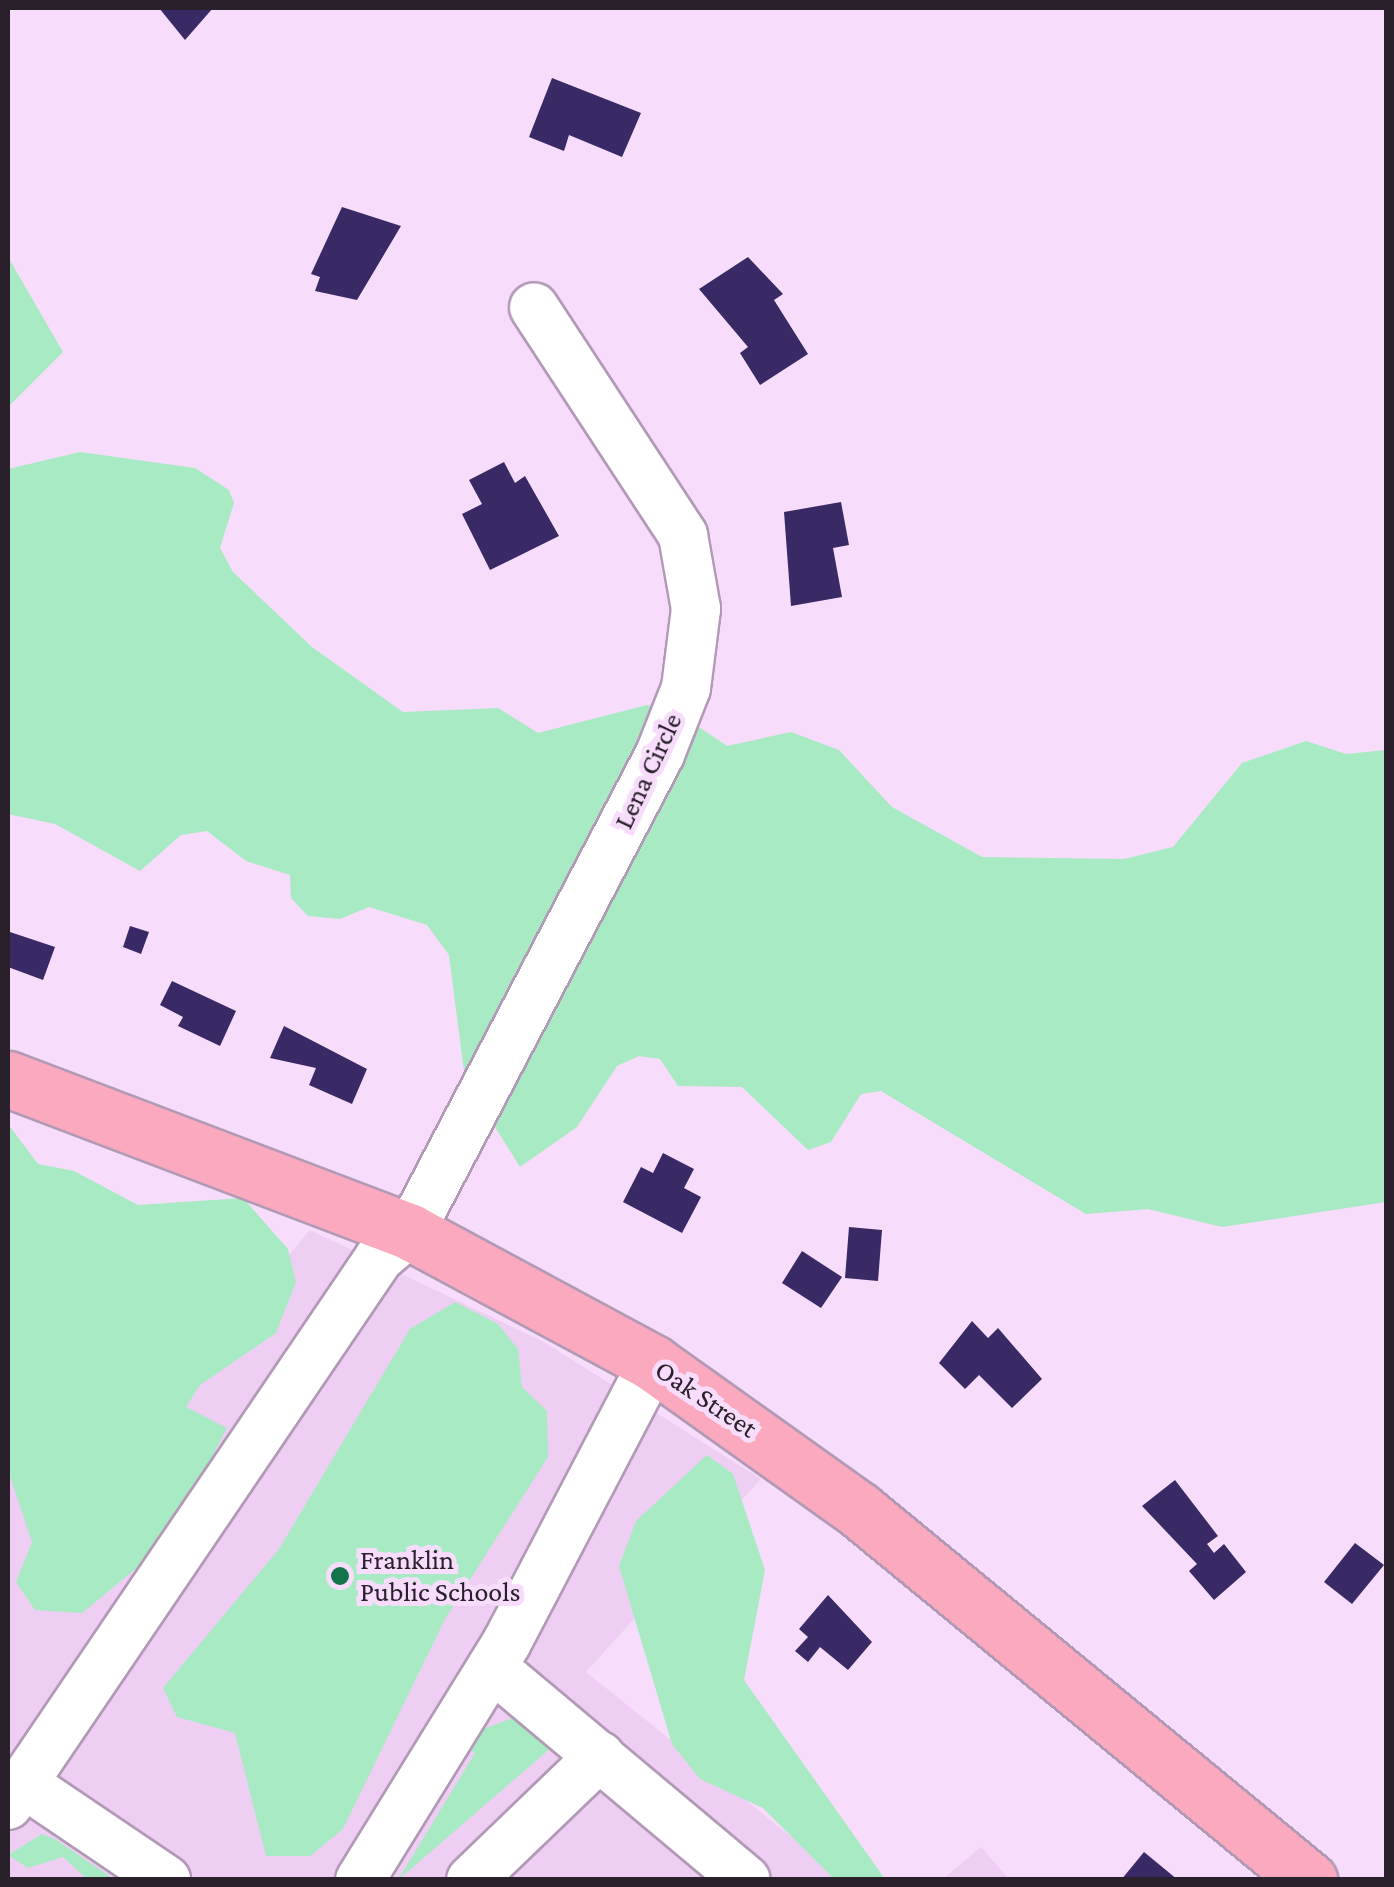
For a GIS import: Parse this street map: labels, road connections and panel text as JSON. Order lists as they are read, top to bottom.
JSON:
{
  "streets": {
    "main road": ["Oak Street"],
    "street": ["Lena Circle"]
  },
  "crossings": [
    ["Lena Circle", "Oak Street"]
  ],
  "places": ["Franklin Public Schools"]
}
